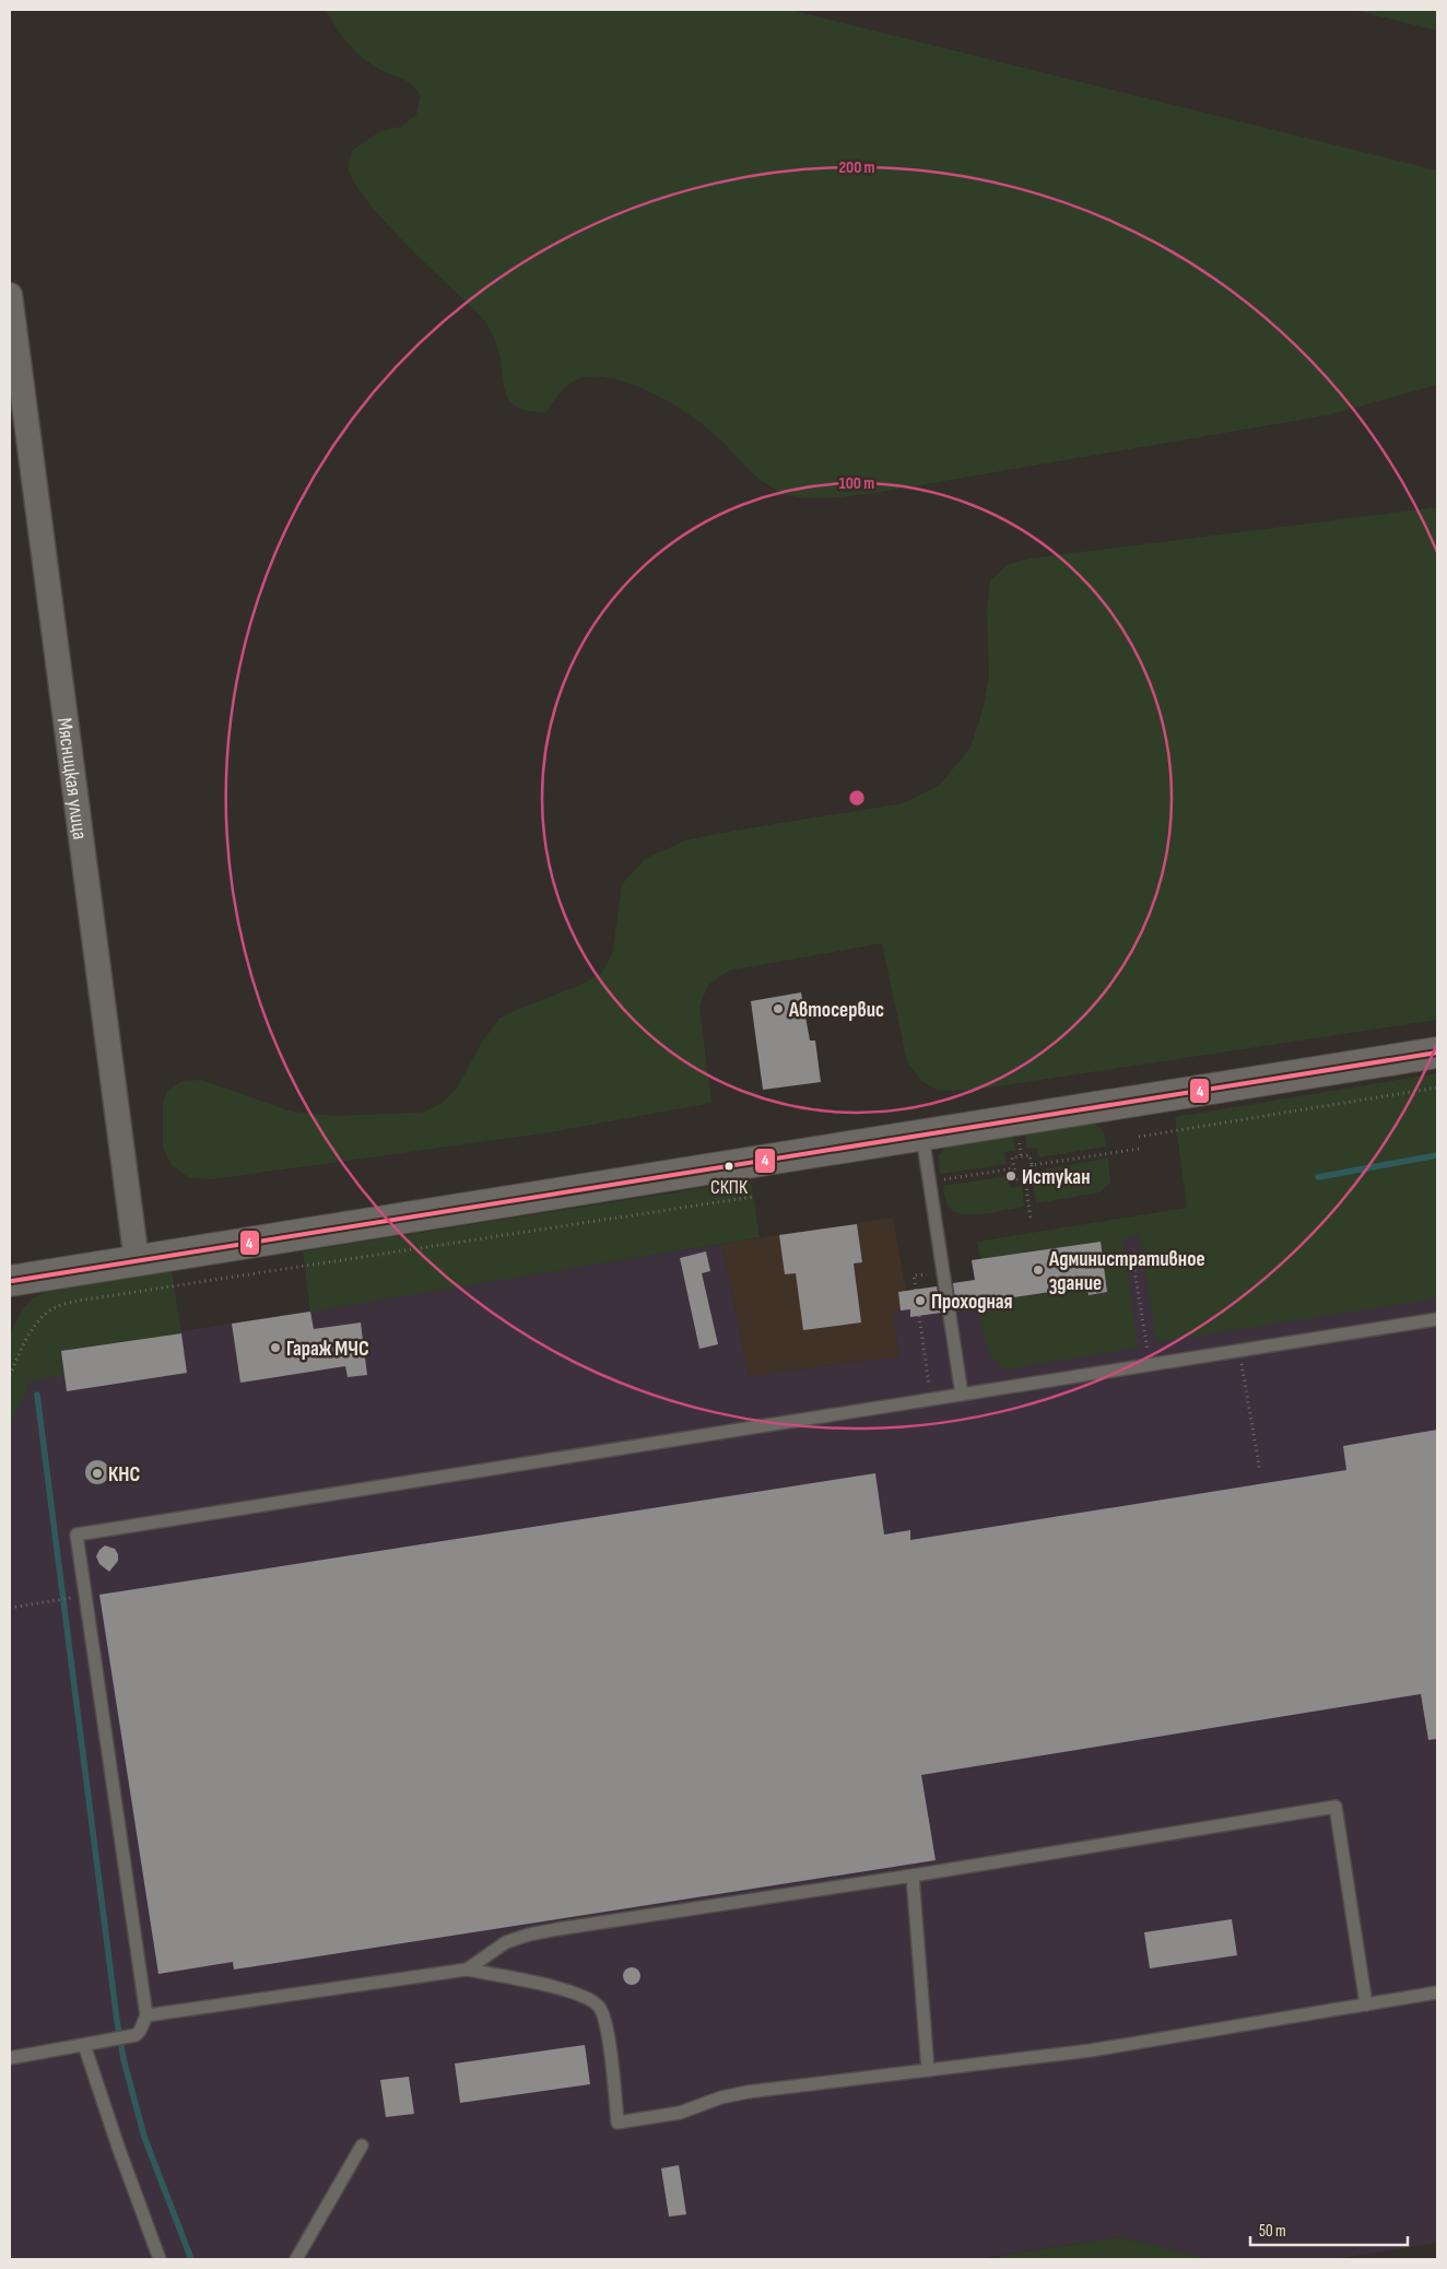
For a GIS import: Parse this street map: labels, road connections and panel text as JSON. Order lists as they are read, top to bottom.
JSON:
{
  "streets": {
    "street": ["Мясницкая улица"]
  },
  "places": [
    "Автосервис",
    "СКПК",
    "Истукан",
    "Административное здание",
    "Проходная",
    "Гараж МЧС",
    "КНС"
  ],
  "lines": ["transit line 4"],
  "scale_bar": "50 m",
  "rings": ["200 m", "100 m"]
}
